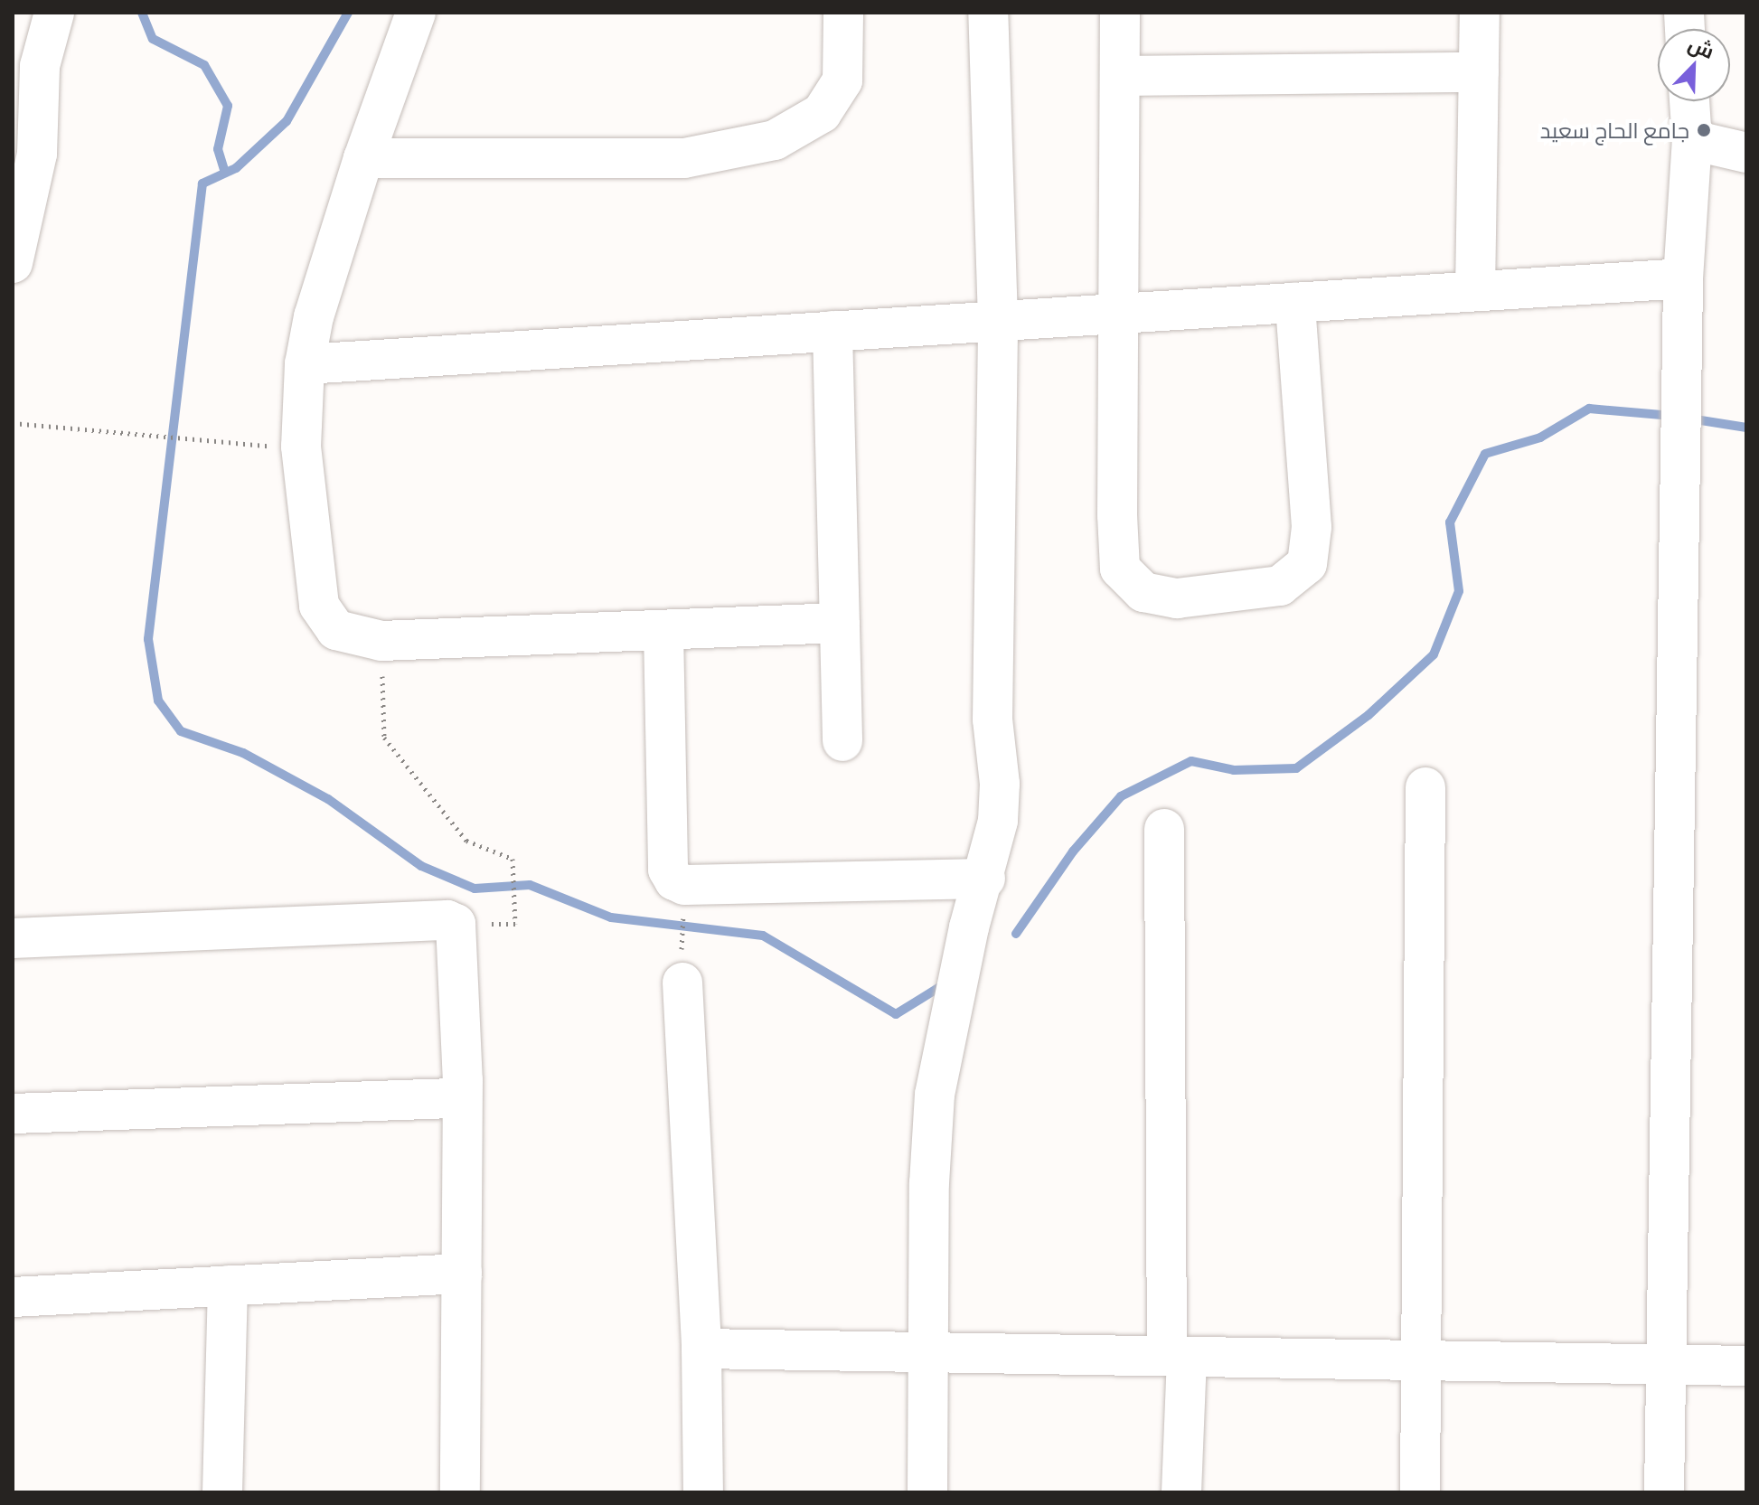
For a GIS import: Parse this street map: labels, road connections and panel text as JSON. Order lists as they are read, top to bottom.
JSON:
{
  "places": ["جامع الحاج سعيد"],
  "north": "top right"
}
